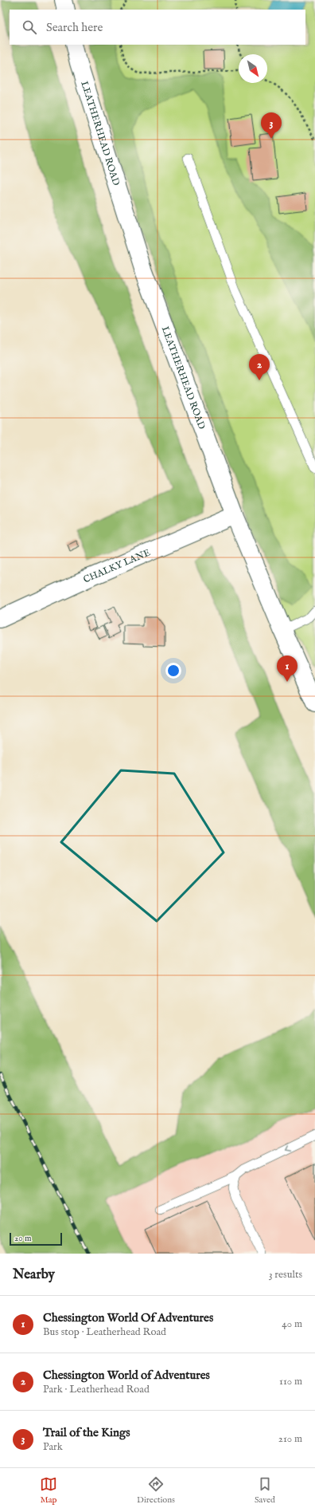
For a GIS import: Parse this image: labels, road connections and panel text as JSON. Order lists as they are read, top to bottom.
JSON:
{
  "streets": {
    "main road": ["LEATHERHEAD ROAD", "CHALKY LANE"]
  },
  "crossings": [
    ["LEATHERHEAD ROAD", "CHALKY LANE"]
  ],
  "scale_bar": "20 m",
  "north": "bottom right",
  "page": {
    "search": "Search here",
    "pins": ["3", "2", "1"],
    "scale": "20 m",
    "heading": ["Nearby", "3 results"],
    "list": [
      {
        "mark": "1",
        "name": "Chessington World Of Adventures",
        "note": "Bus stop · Leatherhead Road",
        "value": "40 m"
      },
      {
        "mark": "2",
        "name": "Chessington World of Adventures",
        "note": "Park · Leatherhead Road",
        "value": "110 m"
      },
      {
        "mark": "3",
        "name": "Trail of the Kings",
        "note": "Park",
        "value": "210 m"
      }
    ],
    "nav": ["Map", "Directions", "Saved"]
  }
}
